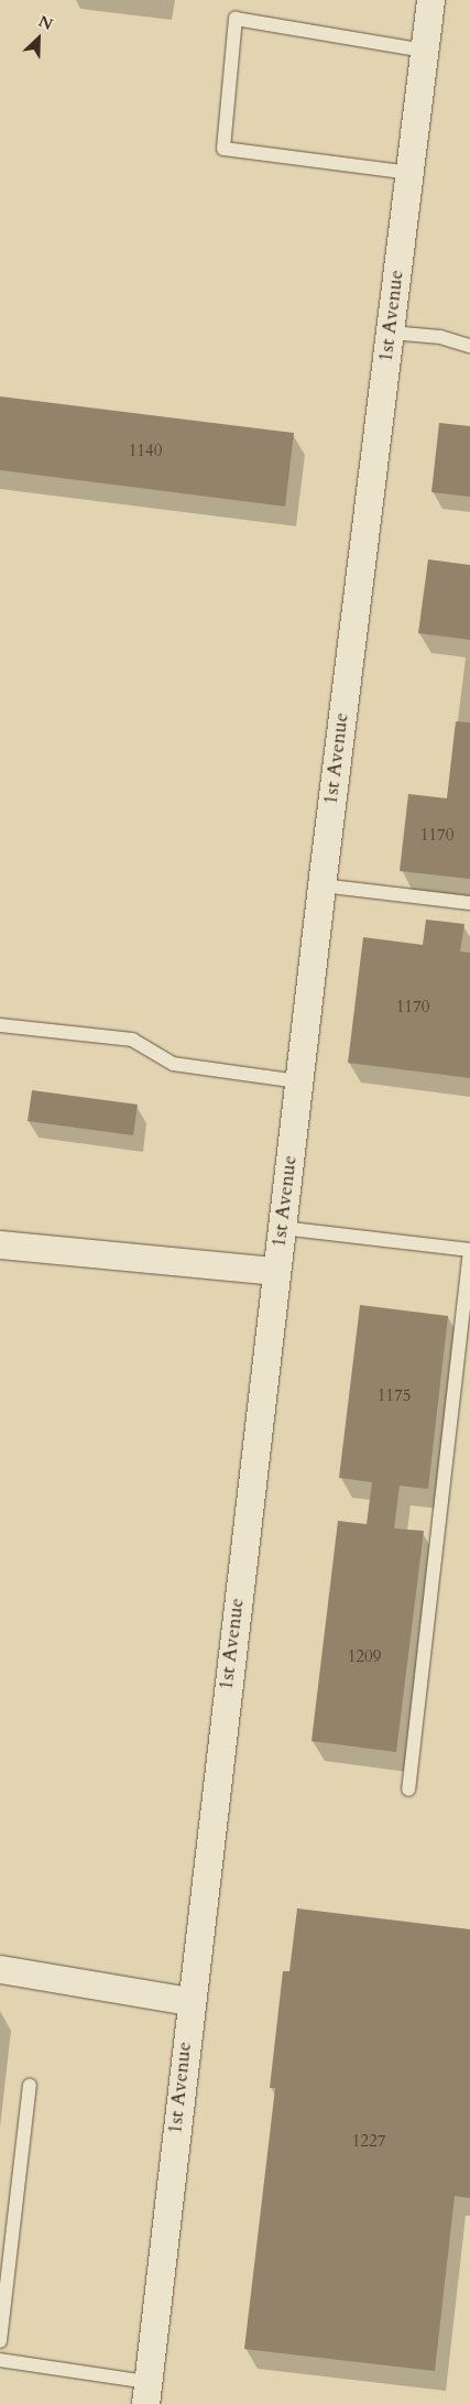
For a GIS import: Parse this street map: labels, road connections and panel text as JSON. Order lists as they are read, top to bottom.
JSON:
{
  "streets": {
    "street": ["1st Avenue"]
  },
  "house_numbers": [
    "1140",
    "1170",
    "1170",
    "1175",
    "1209",
    "1227"
  ],
  "north": "top right"
}
